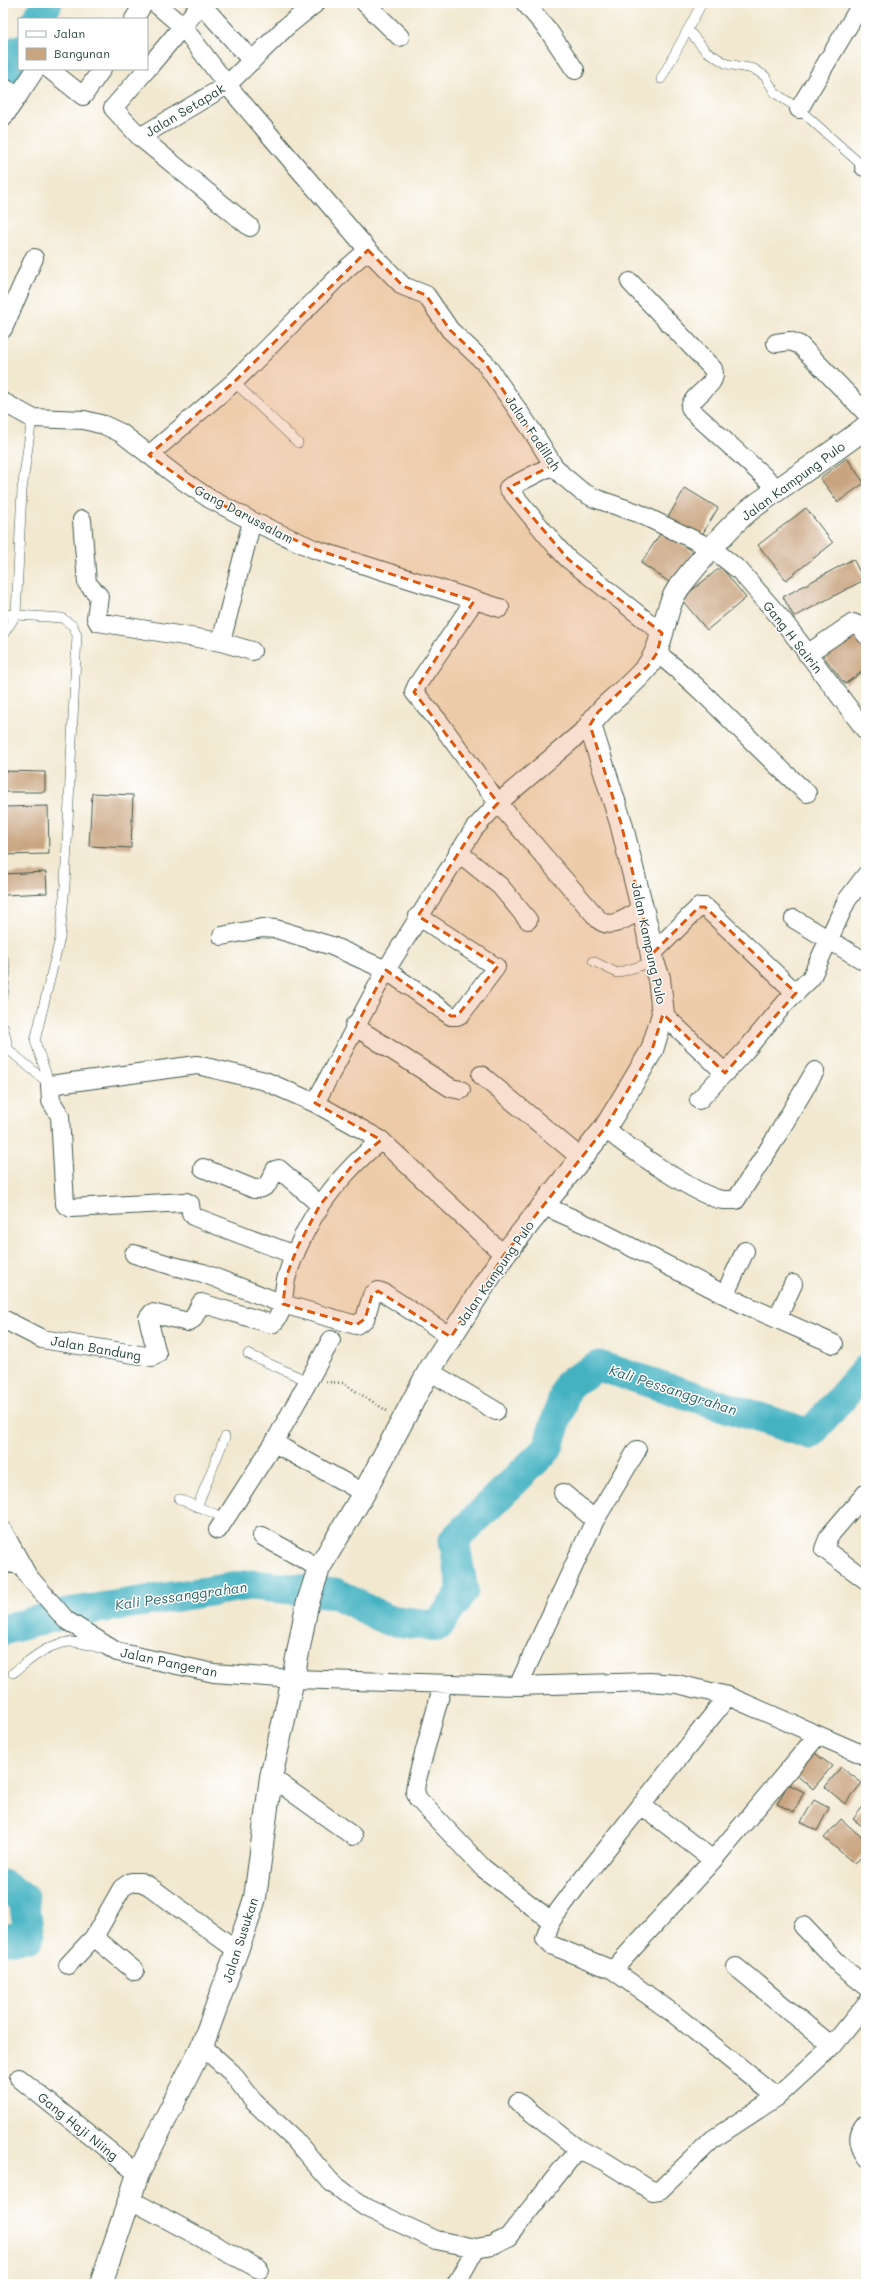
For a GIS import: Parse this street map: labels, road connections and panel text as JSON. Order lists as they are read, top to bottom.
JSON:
{
  "streets": {
    "street": [
      "Jalan Setapak",
      "Jalan Fadillah",
      "Jalan Kampung Pulo",
      "Gang Darussalam",
      "Gang H Sairin",
      "Jalan Bandung",
      "Jalan Pangeran",
      "Jalan Susukan",
      "Gang Haji Niing"
    ]
  },
  "crossings": [
    ["Jalan Fadillah", "Jalan Kampung Pulo"],
    ["Jalan Fadillah", "Gang H Sairin"],
    ["Jalan Kampung Pulo", "Gang H Sairin"],
    ["Jalan Kampung Pulo", "Jalan Susukan"],
    ["Jalan Pangeran", "Jalan Susukan"],
    ["Jalan Susukan", "Gang Haji Niing"]
  ],
  "water": ["Kali Pessanggrahan"],
  "legend": ["Jalan", "Bangunan"]
}
